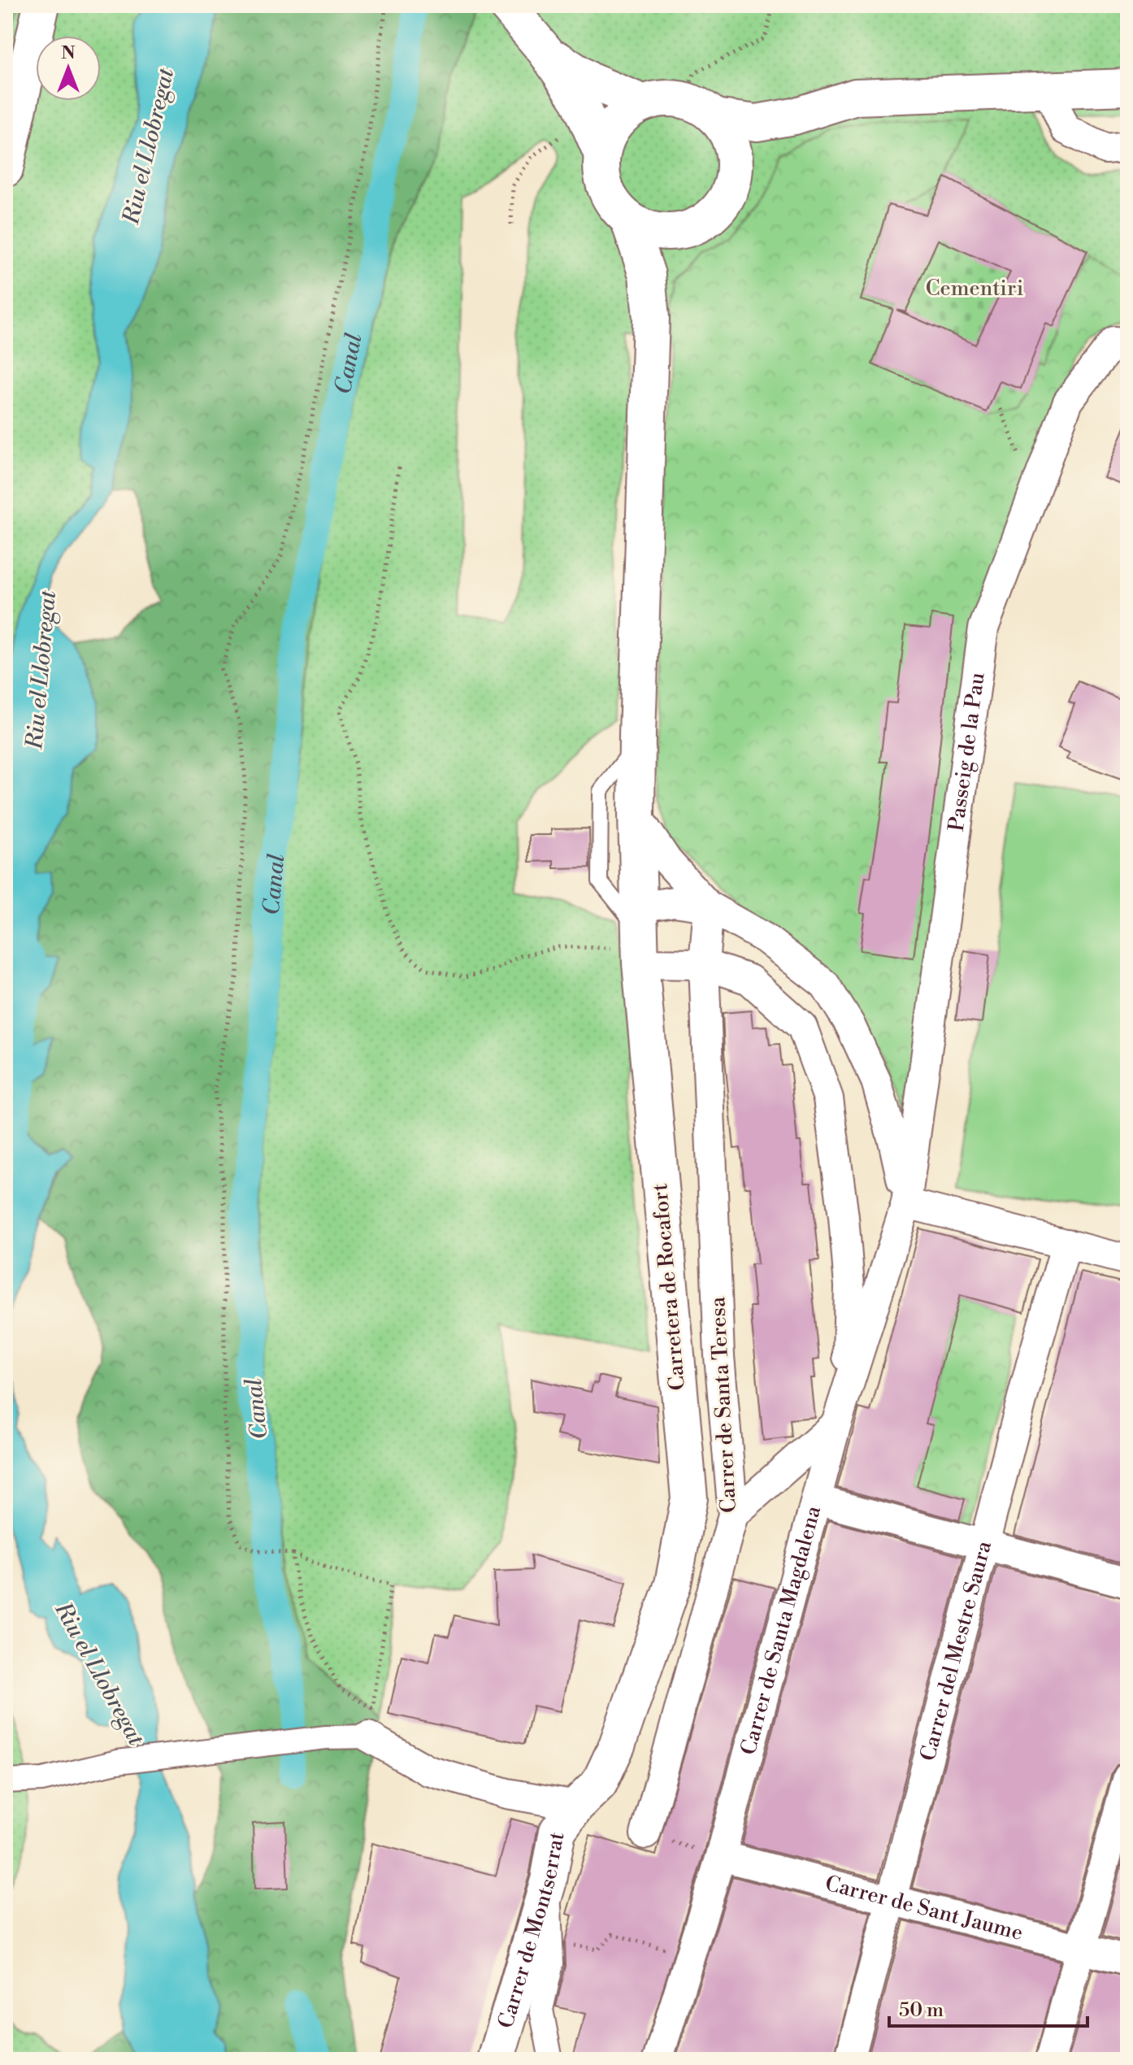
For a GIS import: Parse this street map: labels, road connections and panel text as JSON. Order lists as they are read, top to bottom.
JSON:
{
  "streets": {
    "street": [
      "Passeig de la Pau",
      "Carretera de Rocafort",
      "Carrer de Santa Teresa",
      "Carrer de Santa Magdalena",
      "Carrer del Mestre Saura",
      "Carrer de Sant Jaume",
      "Carrer de Montserrat"
    ]
  },
  "crossings": [
    ["Passeig de la Pau", "Carrer de Santa Magdalena"],
    ["Carretera de Rocafort", "Carrer de Montserrat"],
    ["Carrer de Santa Magdalena", "Carrer de Sant Jaume"],
    ["Carrer del Mestre Saura", "Carrer de Sant Jaume"]
  ],
  "water": ["Riu el Llobregat", "Canal"],
  "parks": ["Cementiri"],
  "scale_bar": "50 m",
  "north": "top"
}
